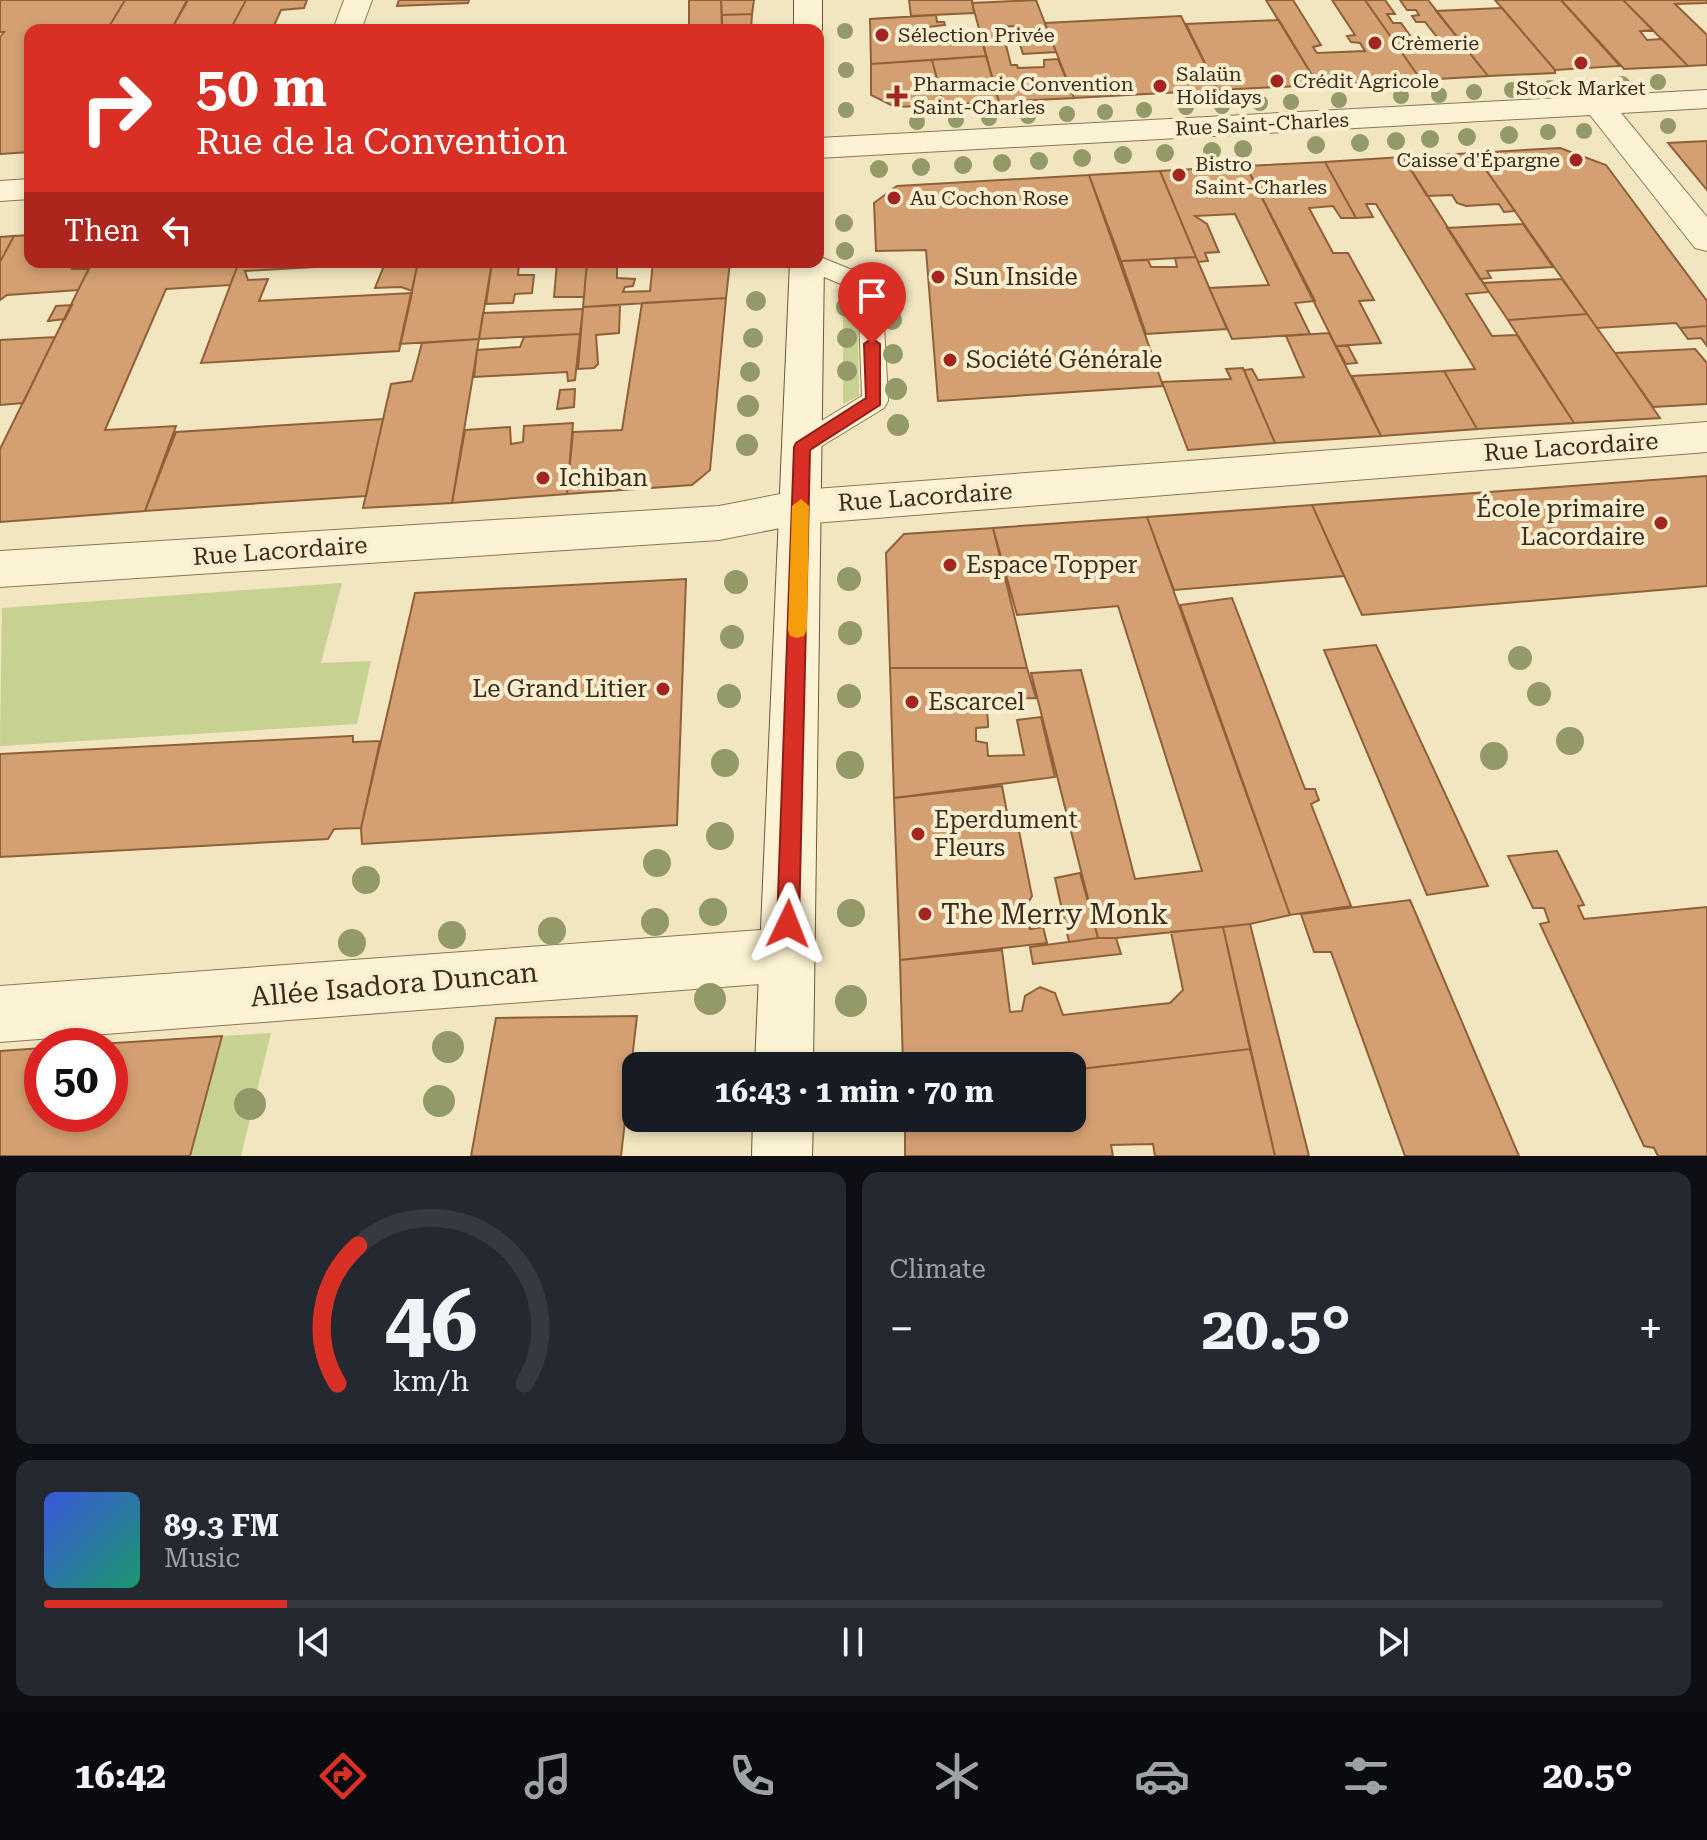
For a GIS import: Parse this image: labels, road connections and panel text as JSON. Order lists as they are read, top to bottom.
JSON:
{
  "streets": {
    "street": ["Rue Saint-Charles", "Rue Lacordaire", "Allée Isadora Duncan"]
  },
  "places": {
    "other": [
      "Sélection Privée",
      "Crèmerie",
      "Stock Market",
      "Crédit Agricole",
      "Salaün Holidays",
      "Caisse d'Épargne",
      "Bistro Saint-Charles",
      "Au Cochon Rose",
      "Sun Inside",
      "Société Générale",
      "Ichiban",
      "École primaire Lacordaire",
      "Espace Topper",
      "Le Grand Litier",
      "Escarcel",
      "Eperdument Fleurs",
      "The Merry Monk"
    ],
    "health": ["Pharmacie Convention Saint-Charles"]
  },
  "page": {
    "turn": ["50 m", "Rue de la Convention"],
    "then": "Then",
    "limit": "50",
    "trip": "16:43 · 1 min · 70 m",
    "tile": "Climate",
    "heat": ["−", "20.5°", "+"],
    "song": ["89.3 FM", "Music"],
    "tabs": ["16:42", "20.5°"],
    "gauge": ["46", "km/h"]
  }
}
